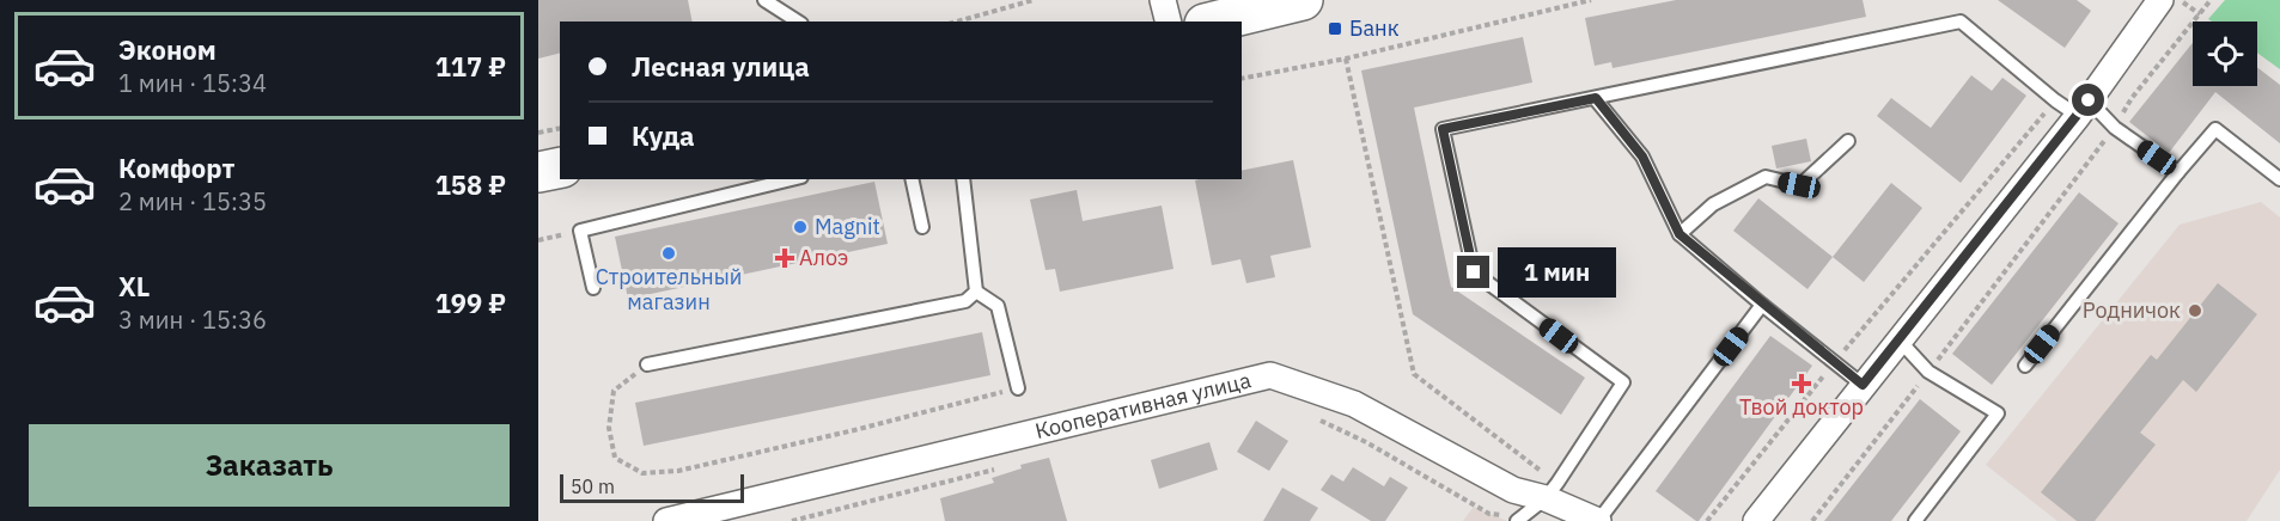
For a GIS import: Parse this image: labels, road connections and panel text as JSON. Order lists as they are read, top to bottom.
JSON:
{
  "streets": {
    "street": ["Кооперативная улица"]
  },
  "places": {
    "transit": ["Банк"],
    "other": ["Magnit", "Строительный магазин", "Родничок"],
    "health": ["Алоэ", "Твой доктор"]
  },
  "scale_bar": "50 m",
  "page": {
    "list": [
      {
        "name": "Эконом",
        "note": "1 мин · 15:34",
        "value": "117 ₽"
      },
      {
        "name": "Комфорт",
        "note": "2 мин · 15:35",
        "value": "158 ₽"
      },
      {
        "name": "XL",
        "note": "3 мин · 15:36",
        "value": "199 ₽"
      }
    ],
    "banner": ["Лесная улица", "Куда"],
    "bubble": "1 мин",
    "buttons": "Заказать",
    "scale": "50 m"
  }
}
